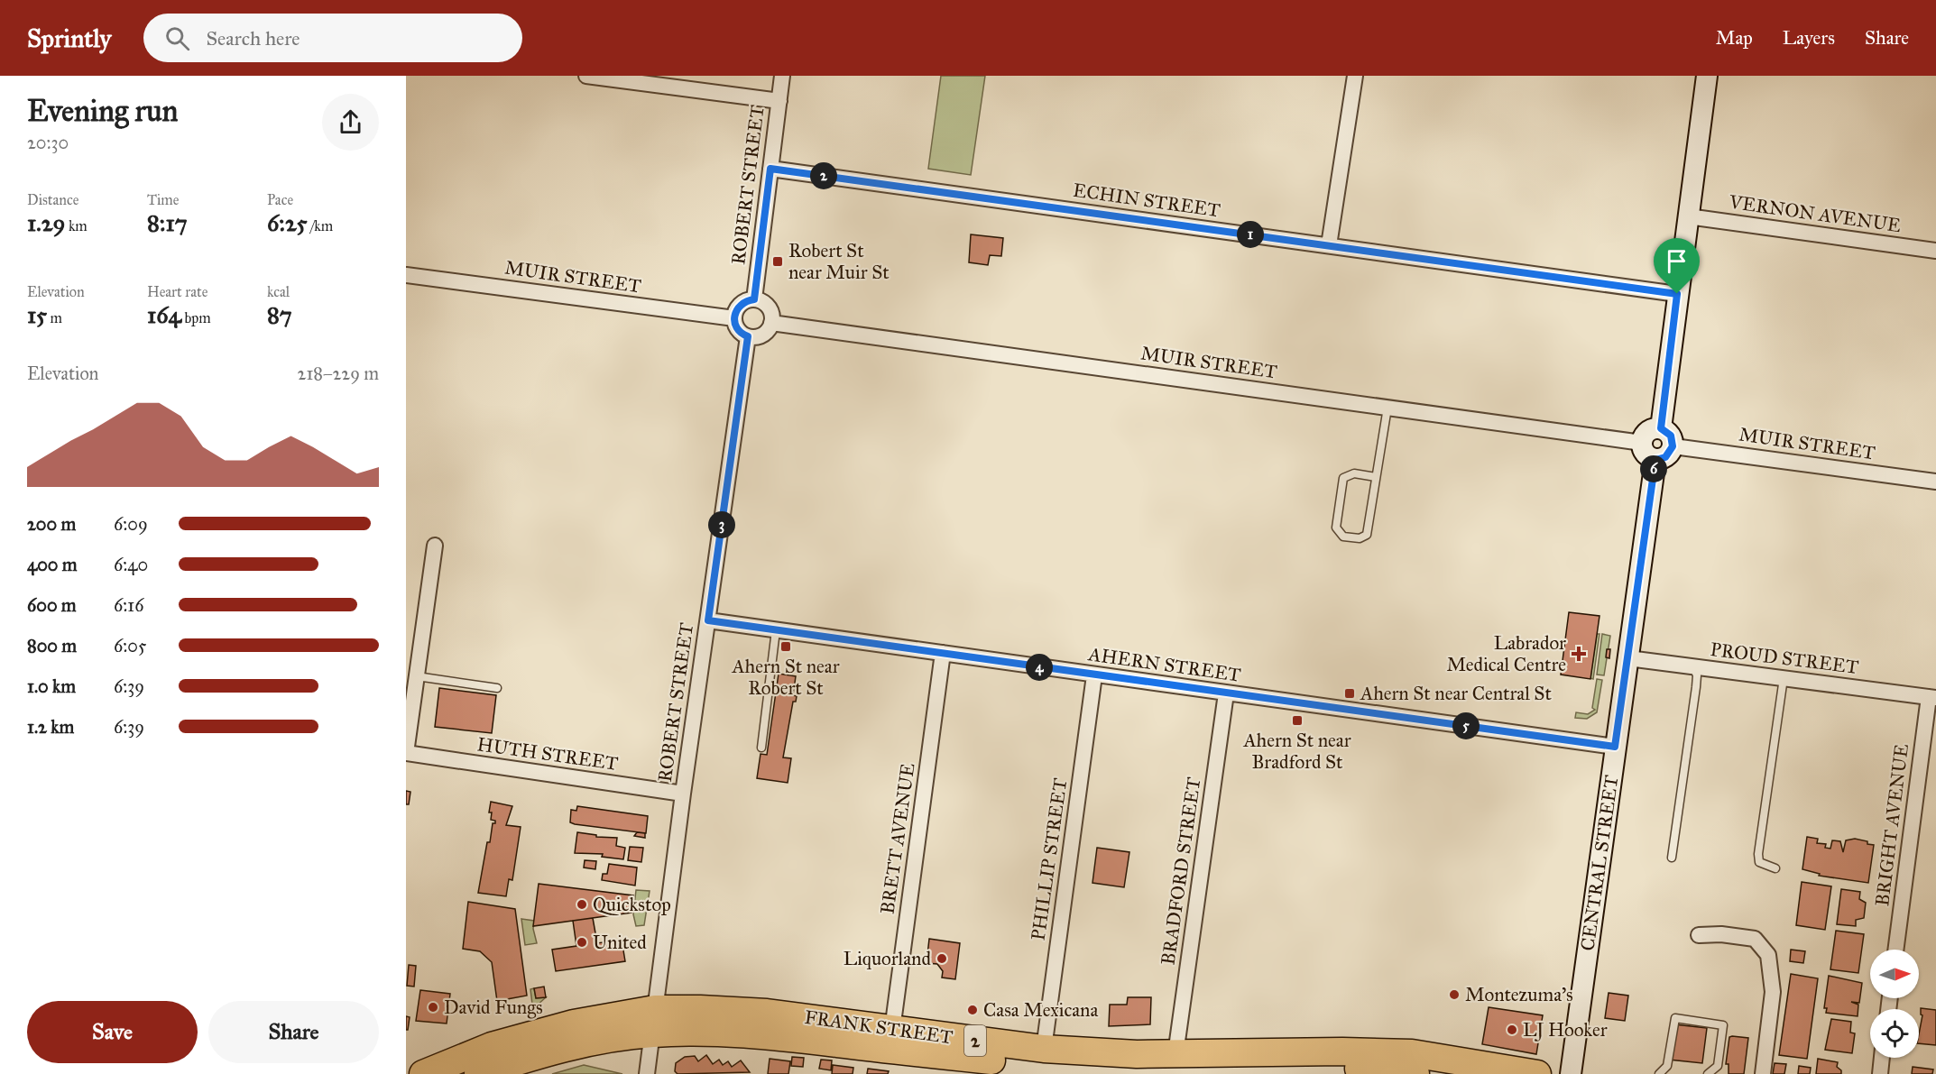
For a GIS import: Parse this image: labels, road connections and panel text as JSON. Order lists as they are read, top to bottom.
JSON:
{
  "streets": {
    "highway": ["FRANK STREET", "2"],
    "main road": ["CENTRAL STREET"],
    "street": [
      "ROBERT STREET",
      "ECHIN STREET",
      "VERNON AVENUE",
      "MUIR STREET",
      "PROUD STREET",
      "AHERN STREET",
      "HUTH STREET",
      "BRIGHT AVENUE",
      "BRETT AVENUE",
      "PHILLIP STREET",
      "BRADFORD STREET"
    ]
  },
  "crossings": [
    ["ROBERT STREET", "ECHIN STREET"],
    ["ROBERT STREET", "MUIR STREET"],
    ["ROBERT STREET", "AHERN STREET"],
    ["ROBERT STREET", "HUTH STREET"],
    ["ROBERT STREET", "FRANK STREET"],
    ["MUIR STREET", "CENTRAL STREET"],
    ["PROUD STREET", "BRIGHT AVENUE"],
    ["PROUD STREET", "CENTRAL STREET"],
    ["AHERN STREET", "BRETT AVENUE"],
    ["AHERN STREET", "PHILLIP STREET"],
    ["AHERN STREET", "CENTRAL STREET"],
    ["AHERN STREET", "BRADFORD STREET"],
    ["BRETT AVENUE", "FRANK STREET"],
    ["PHILLIP STREET", "FRANK STREET"],
    ["BRADFORD STREET", "FRANK STREET"]
  ],
  "places": {
    "transit": [
      "Robert St near Muir St",
      "Ahern St near Robert St",
      "Ahern St near Central St",
      "Ahern St near Bradford St"
    ],
    "health": ["Labrador Medical Centre"],
    "other": [
      "Quickstop",
      "United",
      "Liquorland",
      "Montezuma's",
      "David Fungs",
      "Casa Mexicana",
      "LJ Hooker"
    ]
  },
  "north": "right",
  "page": {
    "header": "Sprintly",
    "search": "Search here",
    "nav": ["Map", "Layers", "Share"],
    "heading": ["Evening run", "20:30"],
    "pins": [
      "2",
      "1",
      "6",
      "3",
      "4",
      "5"
    ],
    "stats": [
      ["Distance", "1.29 km"],
      ["Time", "8:17"],
      ["Pace", "6:25 /km"],
      ["Elevation", "15 m"],
      ["Heart rate", "164 bpm"],
      ["kcal", "87"]
    ],
    "chart": ["Elevation", "218–229 m"],
    "list": [
      {
        "name": "200 m",
        "note": "6:09"
      },
      {
        "name": "400 m",
        "note": "6:40"
      },
      {
        "name": "600 m",
        "note": "6:16"
      },
      {
        "name": "800 m",
        "note": "6:05"
      },
      {
        "name": "1.0 km",
        "note": "6:39"
      },
      {
        "name": "1.2 km",
        "note": "6:39"
      }
    ],
    "buttons": ["Save", "Share"]
  }
}
